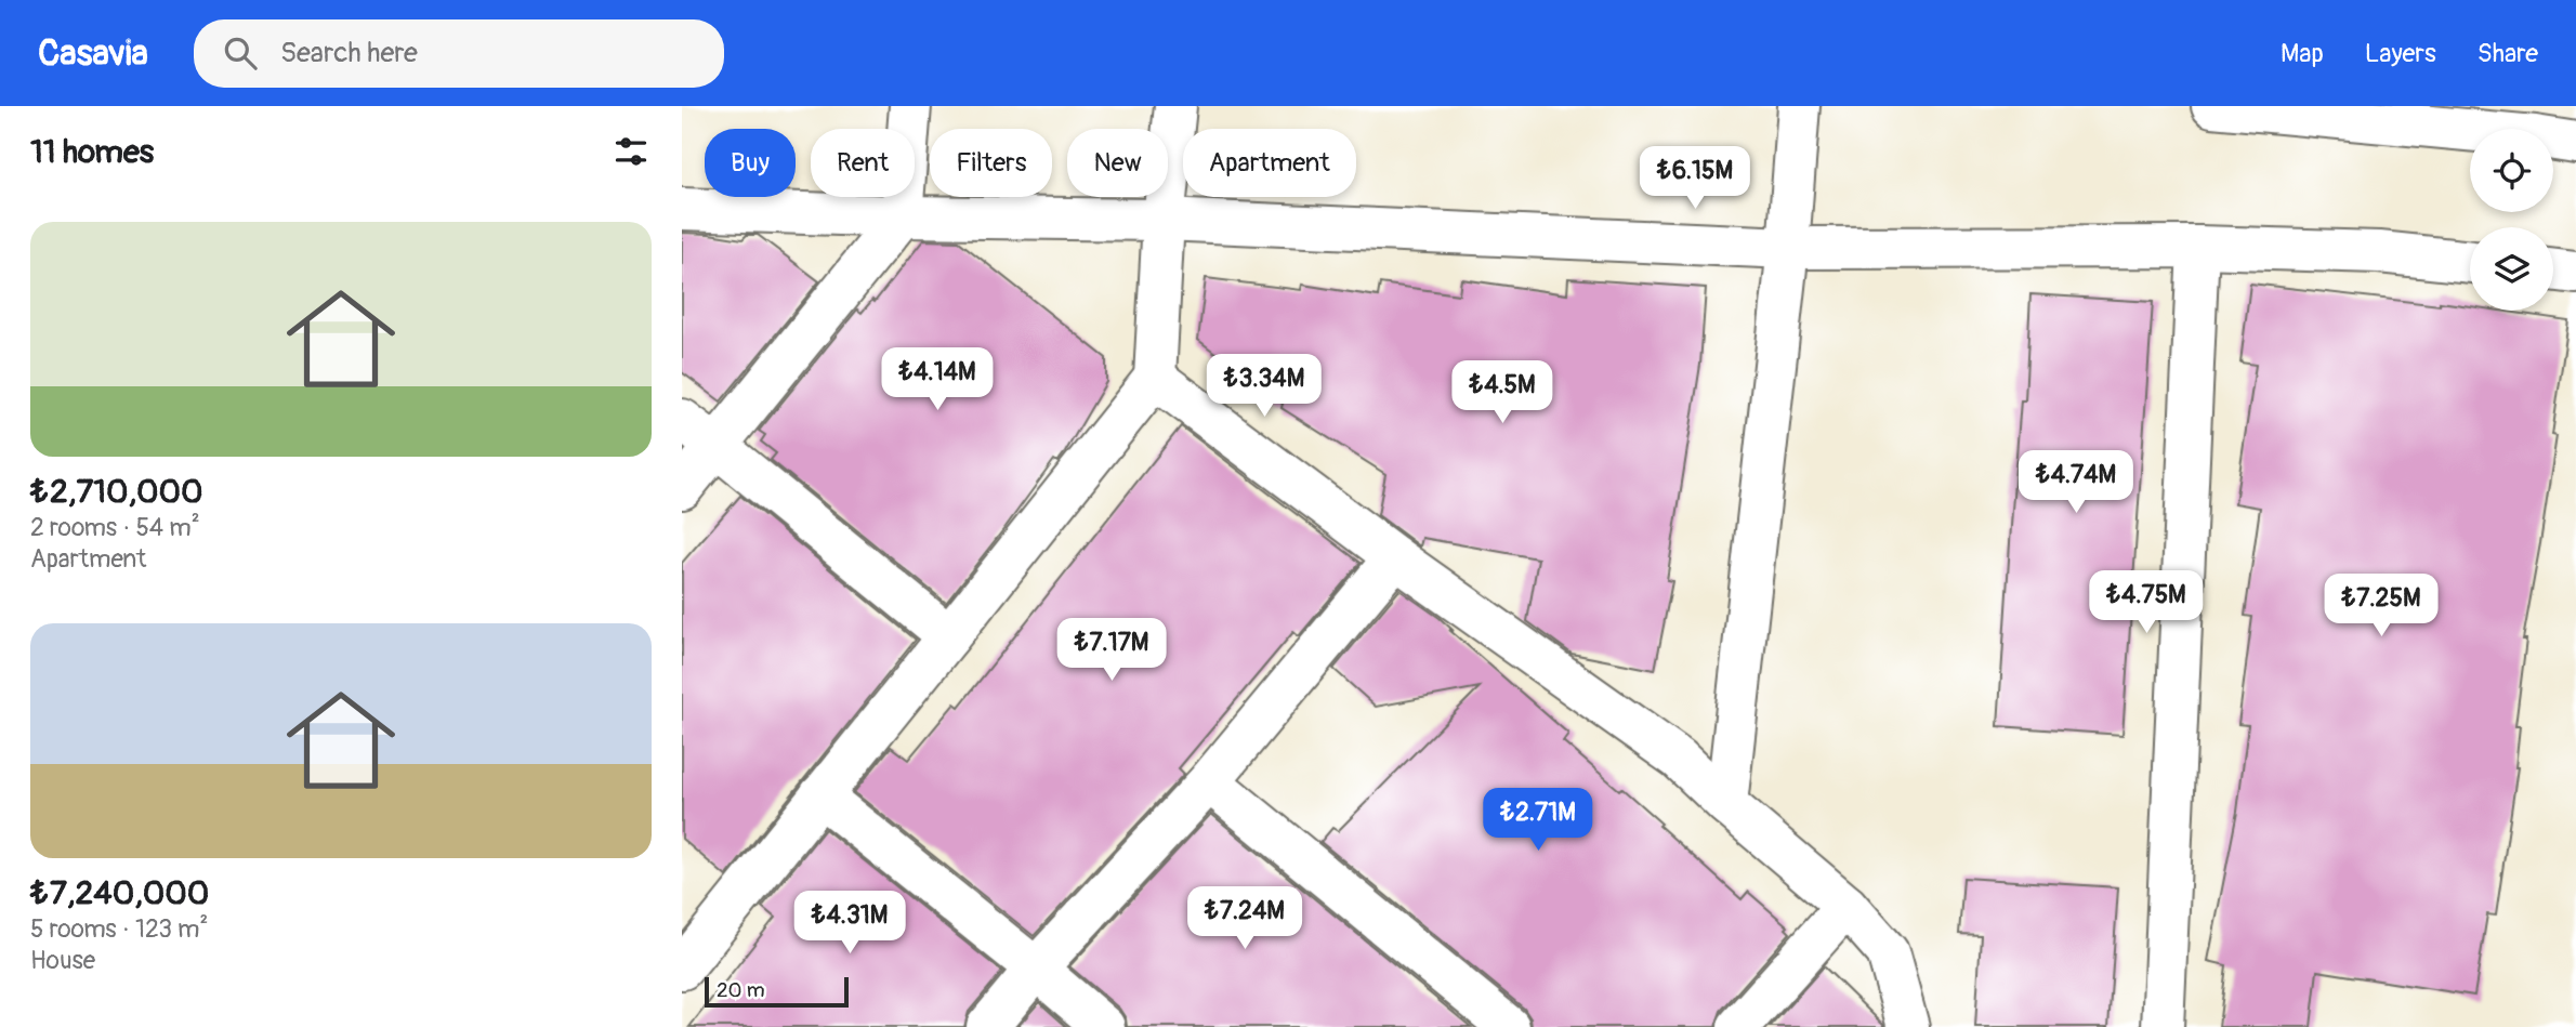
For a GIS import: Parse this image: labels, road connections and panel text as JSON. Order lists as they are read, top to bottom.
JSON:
{
  "scale_bar": "20 m",
  "page": {
    "header": "Casavia",
    "search": "Search here",
    "nav": ["Map", "Layers", "Share"],
    "heading": "11 homes",
    "chip": [
      "Buy",
      "Rent",
      "Filters",
      "New",
      "Apartment"
    ],
    "price": [
      "₺6.15M",
      "₺4.14M",
      "₺3.34M",
      "₺4.5M",
      "₺4.74M",
      "₺4.75M",
      "₺7.25M",
      "₺7.17M",
      "₺2.71M",
      "₺7.24M",
      "₺4.31M"
    ],
    "list": [
      {
        "name": "₺2,710,000",
        "note": "2 rooms · 54 m² · Apartment"
      },
      {
        "name": "₺7,240,000",
        "note": "5 rooms · 123 m² · House"
      }
    ],
    "scale": "20 m"
  }
}
